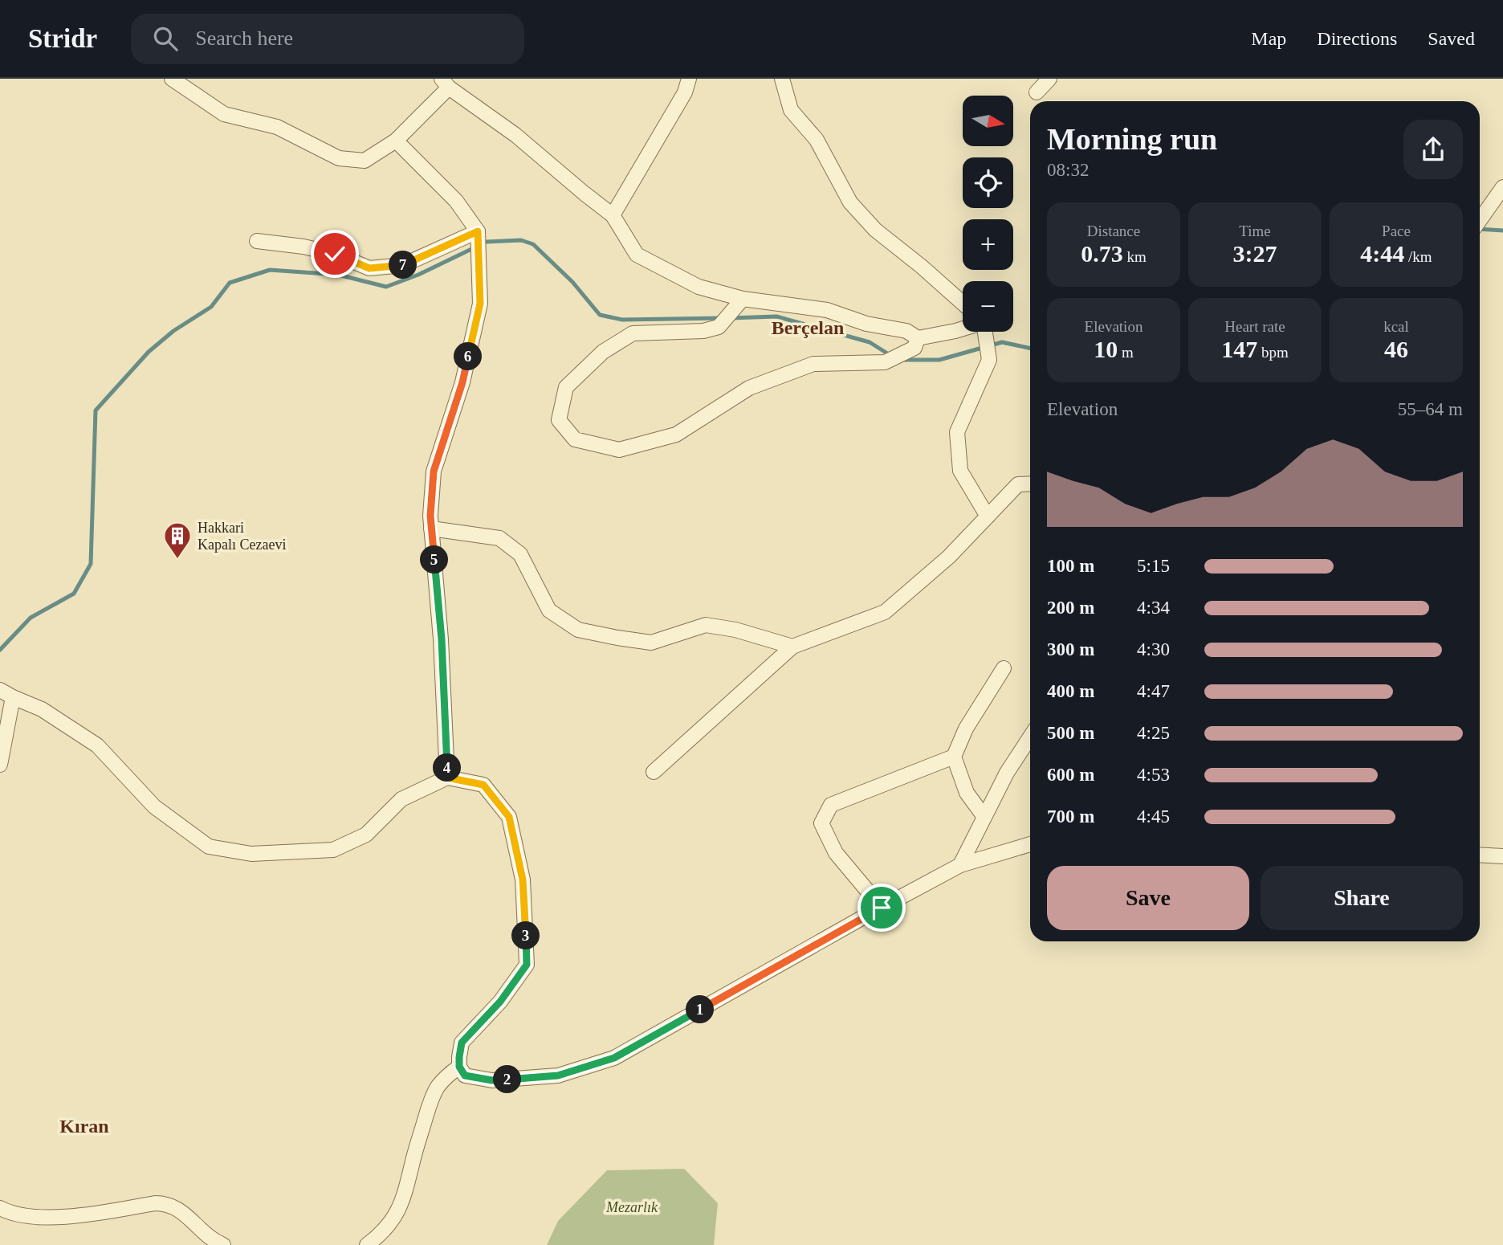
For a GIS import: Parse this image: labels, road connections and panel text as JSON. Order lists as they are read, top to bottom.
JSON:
{
  "districts": ["Berçelan", "Kıran"],
  "parks": ["Mezarlık"],
  "places": {
    "building": ["Hakkari Kapalı Cezaevi"]
  },
  "north": "right",
  "page": {
    "header": "Stridr",
    "search": "Search here",
    "nav": ["Map", "Directions", "Saved"],
    "map_buttons": ["+", "−"],
    "heading": ["Morning run", "08:32"],
    "stats": [
      ["Distance", "0.73 km"],
      ["Time", "3:27"],
      ["Pace", "4:44 /km"],
      ["Elevation", "10 m"],
      ["Heart rate", "147 bpm"],
      ["kcal", "46"]
    ],
    "pins": [
      "7",
      "6",
      "5",
      "4",
      "3",
      "1",
      "2"
    ],
    "chart": ["Elevation", "55–64 m"],
    "list": [
      {
        "name": "100 m",
        "note": "5:15"
      },
      {
        "name": "200 m",
        "note": "4:34"
      },
      {
        "name": "300 m",
        "note": "4:30"
      },
      {
        "name": "400 m",
        "note": "4:47"
      },
      {
        "name": "500 m",
        "note": "4:25"
      },
      {
        "name": "600 m",
        "note": "4:53"
      },
      {
        "name": "700 m",
        "note": "4:45"
      }
    ],
    "buttons": ["Save", "Share"]
  }
}
